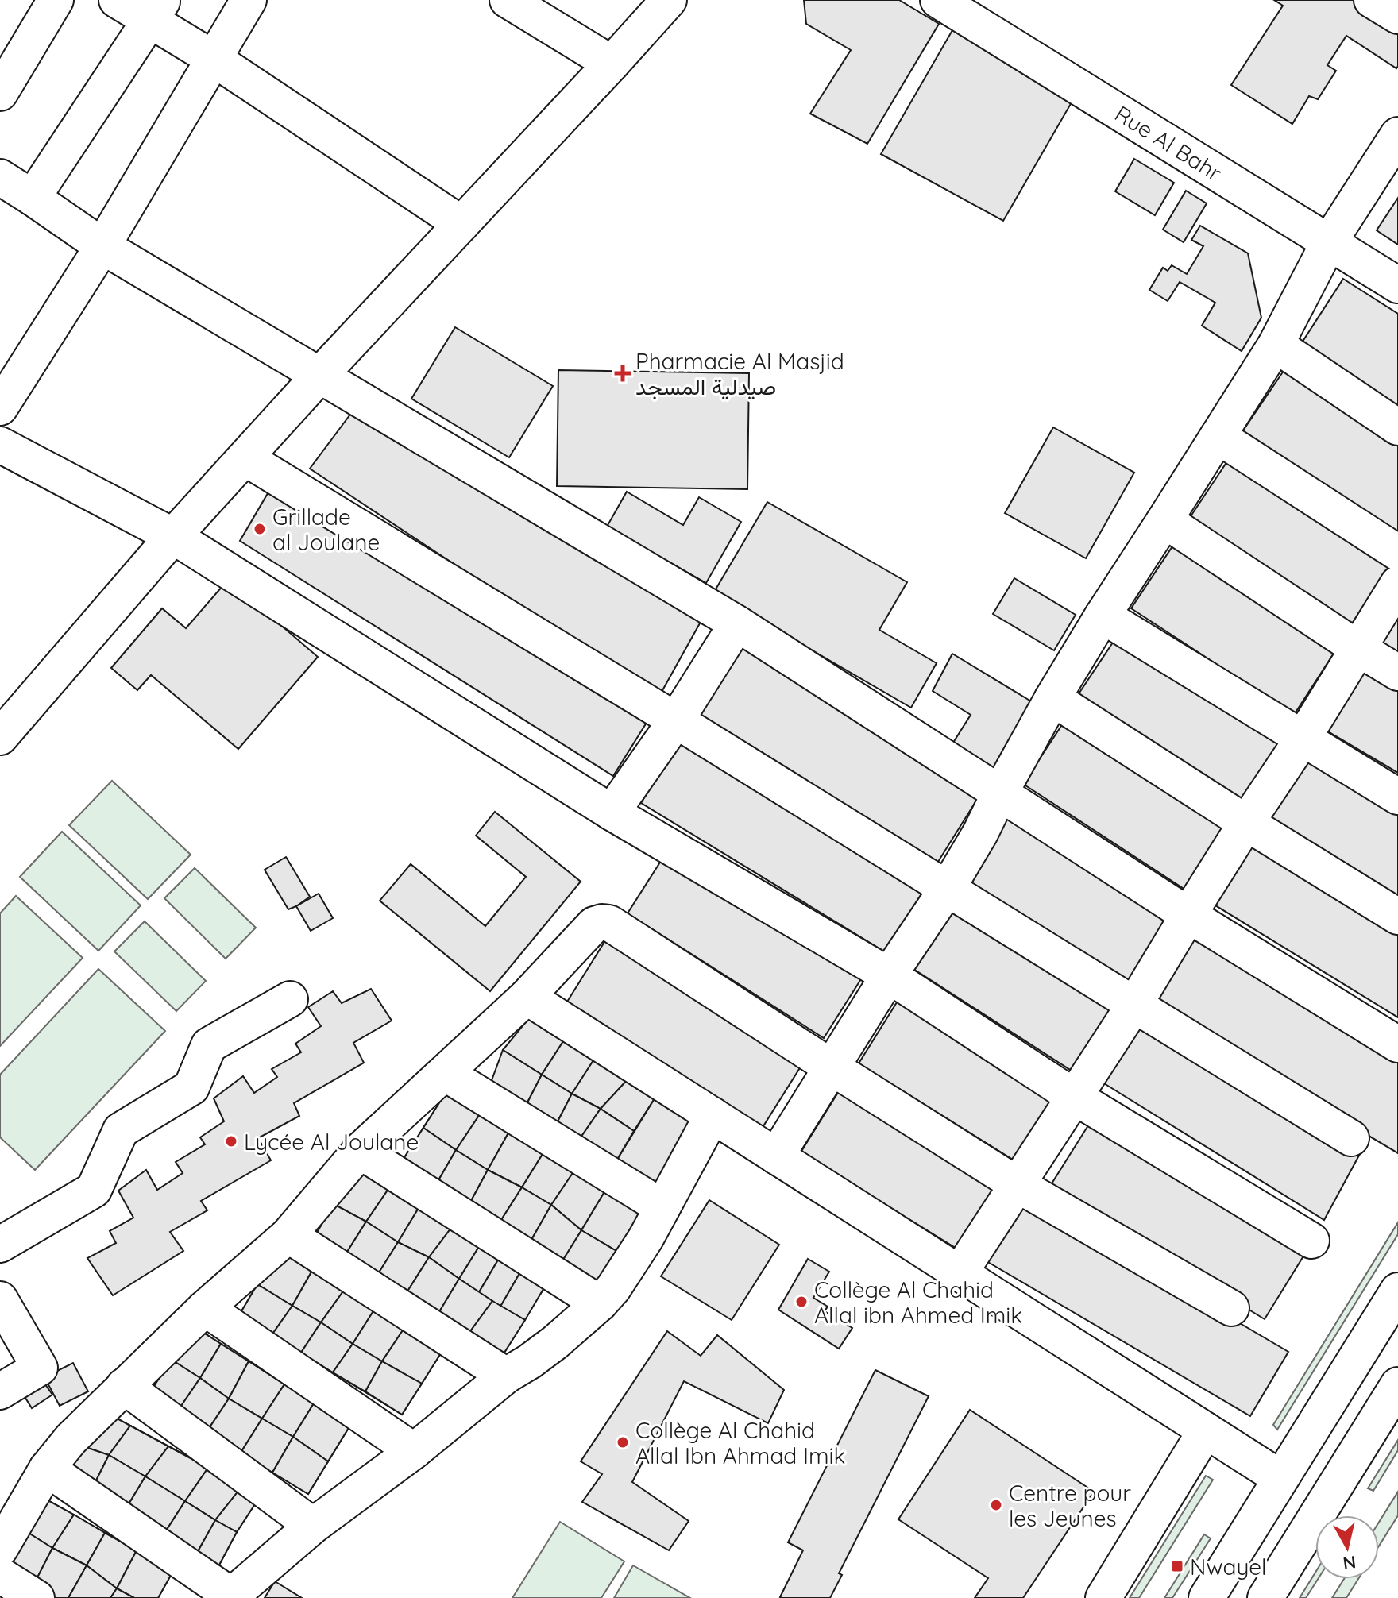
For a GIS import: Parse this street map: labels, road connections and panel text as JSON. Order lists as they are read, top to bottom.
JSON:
{
  "streets": {
    "street": ["Rue Al Bahr"]
  },
  "places": {
    "health": ["Pharmacie Al Masjid صيدلية المسجد"],
    "other": [
      "Grillade al Joulane",
      "Lycée Al Joulane",
      "Collège Al Chahid Allal ibn Ahmed Imik",
      "Collège Al Chahid Allal Ibn Ahmad Imik",
      "Centre pour les Jeunes"
    ],
    "transit": ["Nwayel"]
  },
  "north": "bottom"
}
